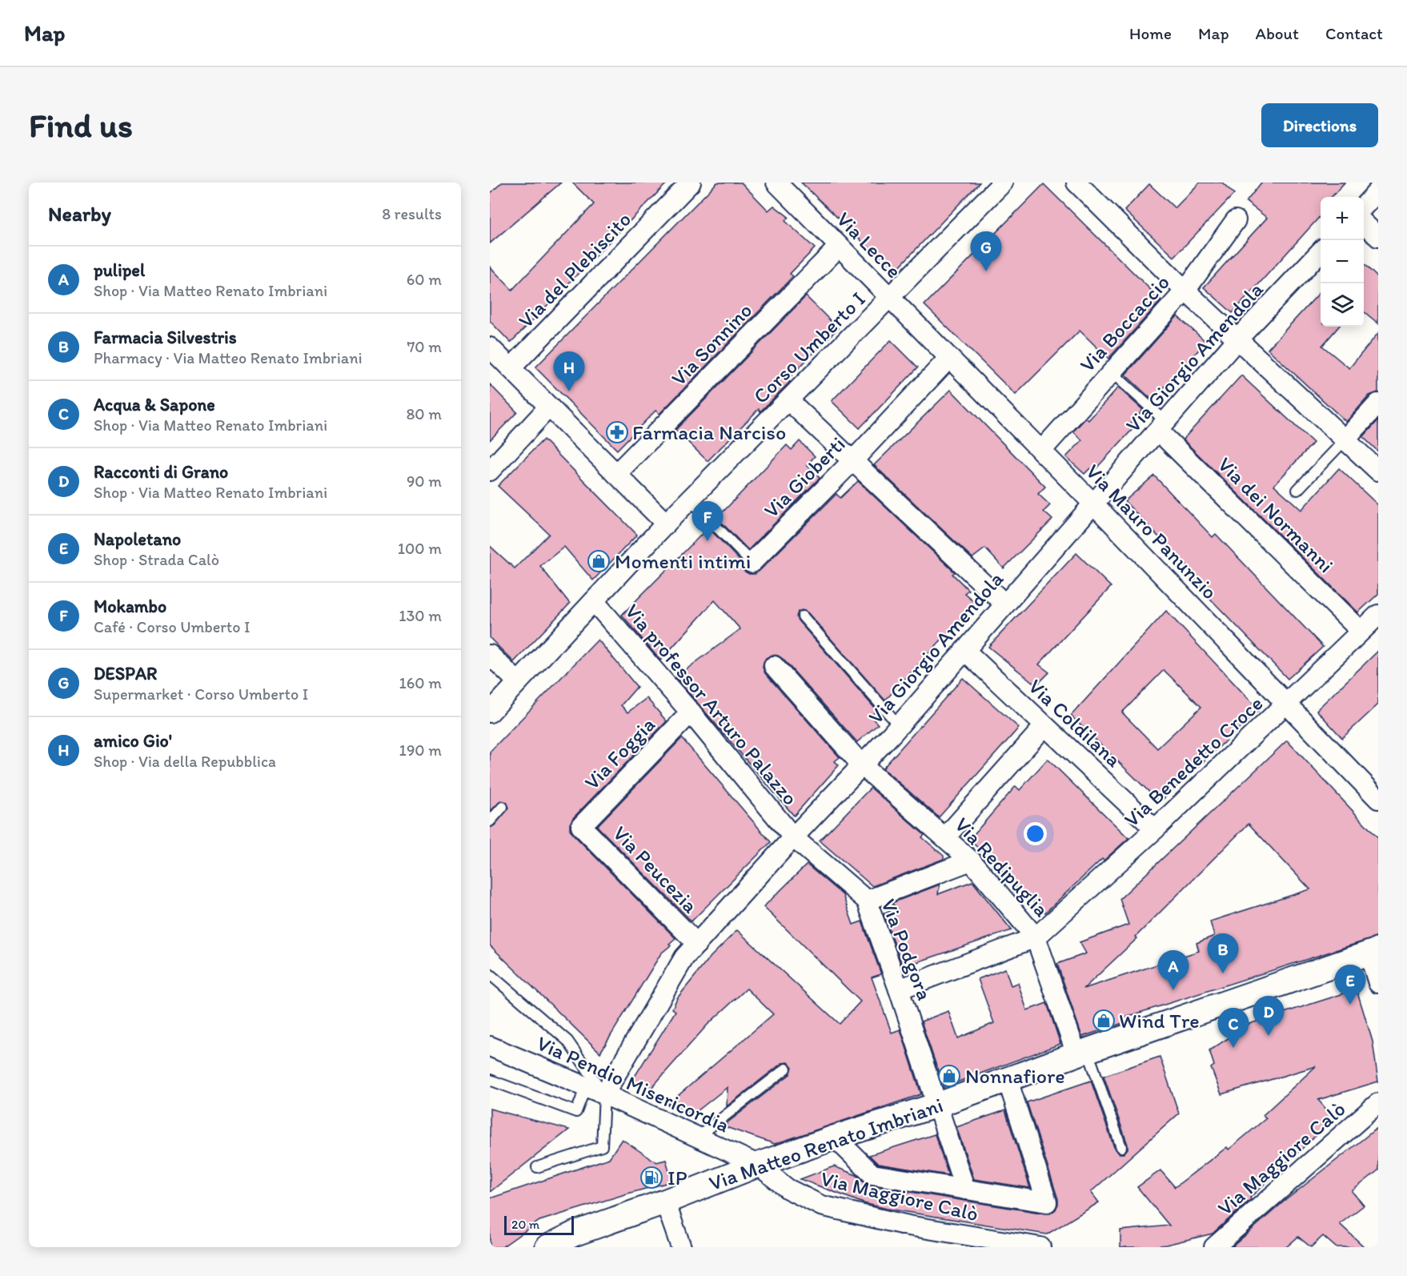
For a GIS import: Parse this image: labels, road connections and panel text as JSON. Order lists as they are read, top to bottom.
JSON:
{
  "streets": {
    "street": [
      "Via Lecce",
      "Via del Plebiscito",
      "Via Boccaccio",
      "Via Sonnino",
      "Corso Umberto I",
      "Via Giorgio Amendola",
      "Via Gioberti",
      "Via dei Normanni",
      "Via Mauro Panunzio",
      "Via professor Arturo Palazzo",
      "Via Coldilana",
      "Via Foggia",
      "Via Benedetto Croce",
      "Via Redipuglia",
      "Via Peucezia",
      "Via Podgora",
      "Via Pendio Misericordia",
      "Via Matteo Renato Imbriani",
      "Via Maggiore Calò"
    ]
  },
  "crossings": [
    ["Via Lecce", "Via Sonnino"],
    ["Via Lecce", "Corso Umberto I"],
    ["Via Lecce", "Via Mauro Panunzio"],
    ["Via Boccaccio", "Via Mauro Panunzio"],
    ["Corso Umberto I", "Via Gioberti"],
    ["Corso Umberto I", "Via Mauro Panunzio"],
    ["Corso Umberto I", "Via professor Arturo Palazzo"],
    ["Via Giorgio Amendola", "Via dei Normanni"],
    ["Via Giorgio Amendola", "Via Mauro Panunzio"],
    ["Via Giorgio Amendola", "Via professor Arturo Palazzo"],
    ["Via Giorgio Amendola", "Via Coldilana"],
    ["Via Giorgio Amendola", "Via Redipuglia"],
    ["Via Giorgio Amendola", "Via Peucezia"],
    ["Via Giorgio Amendola", "Via Podgora"],
    ["Via Giorgio Amendola", "Via Pendio Misericordia"],
    ["Via Gioberti", "Via Mauro Panunzio"],
    ["Via dei Normanni", "Via Benedetto Croce"],
    ["Via Mauro Panunzio", "Via Benedetto Croce"],
    ["Via professor Arturo Palazzo", "Via Foggia"],
    ["Via professor Arturo Palazzo", "Via Podgora"],
    ["Via Coldilana", "Via Benedetto Croce"],
    ["Via Foggia", "Via Peucezia"],
    ["Via Benedetto Croce", "Via Redipuglia"],
    ["Via Redipuglia", "Via Matteo Renato Imbriani"],
    ["Via Podgora", "Via Matteo Renato Imbriani"],
    ["Via Pendio Misericordia", "Via Matteo Renato Imbriani"],
    ["Via Pendio Misericordia", "Via Maggiore Calò"],
    ["Via Matteo Renato Imbriani", "Via Maggiore Calò"]
  ],
  "places": {
    "pharmacy": ["Farmacia Narciso"],
    "shop": ["Momenti intimi", "Wind Tre", "Nonnafiore"],
    "fuel station": ["IP"]
  },
  "scale_bar": "20 m",
  "page": {
    "header": "Map",
    "nav": [
      "Home",
      "Map",
      "About",
      "Contact"
    ],
    "buttons": "Directions",
    "title": "Find us",
    "heading": ["Nearby", "8 results"],
    "map_buttons": ["+", "−"],
    "pins": [
      "G",
      "H",
      "F",
      "B",
      "A",
      "E",
      "D",
      "C"
    ],
    "list": [
      {
        "mark": "A",
        "name": "pulipel",
        "note": "Shop · Via Matteo Renato Imbriani",
        "value": "60 m"
      },
      {
        "mark": "B",
        "name": "Farmacia Silvestris",
        "note": "Pharmacy · Via Matteo Renato Imbriani",
        "value": "70 m"
      },
      {
        "mark": "C",
        "name": "Acqua & Sapone",
        "note": "Shop · Via Matteo Renato Imbriani",
        "value": "80 m"
      },
      {
        "mark": "D",
        "name": "Racconti di Grano",
        "note": "Shop · Via Matteo Renato Imbriani",
        "value": "90 m"
      },
      {
        "mark": "E",
        "name": "Napoletano",
        "note": "Shop · Strada Calò",
        "value": "100 m"
      },
      {
        "mark": "F",
        "name": "Mokambo",
        "note": "Café · Corso Umberto I",
        "value": "130 m"
      },
      {
        "mark": "G",
        "name": "DESPAR",
        "note": "Supermarket · Corso Umberto I",
        "value": "160 m"
      },
      {
        "mark": "H",
        "name": "amico Gio'",
        "note": "Shop · Via della Repubblica",
        "value": "190 m"
      }
    ],
    "scale": "20 m"
  }
}
